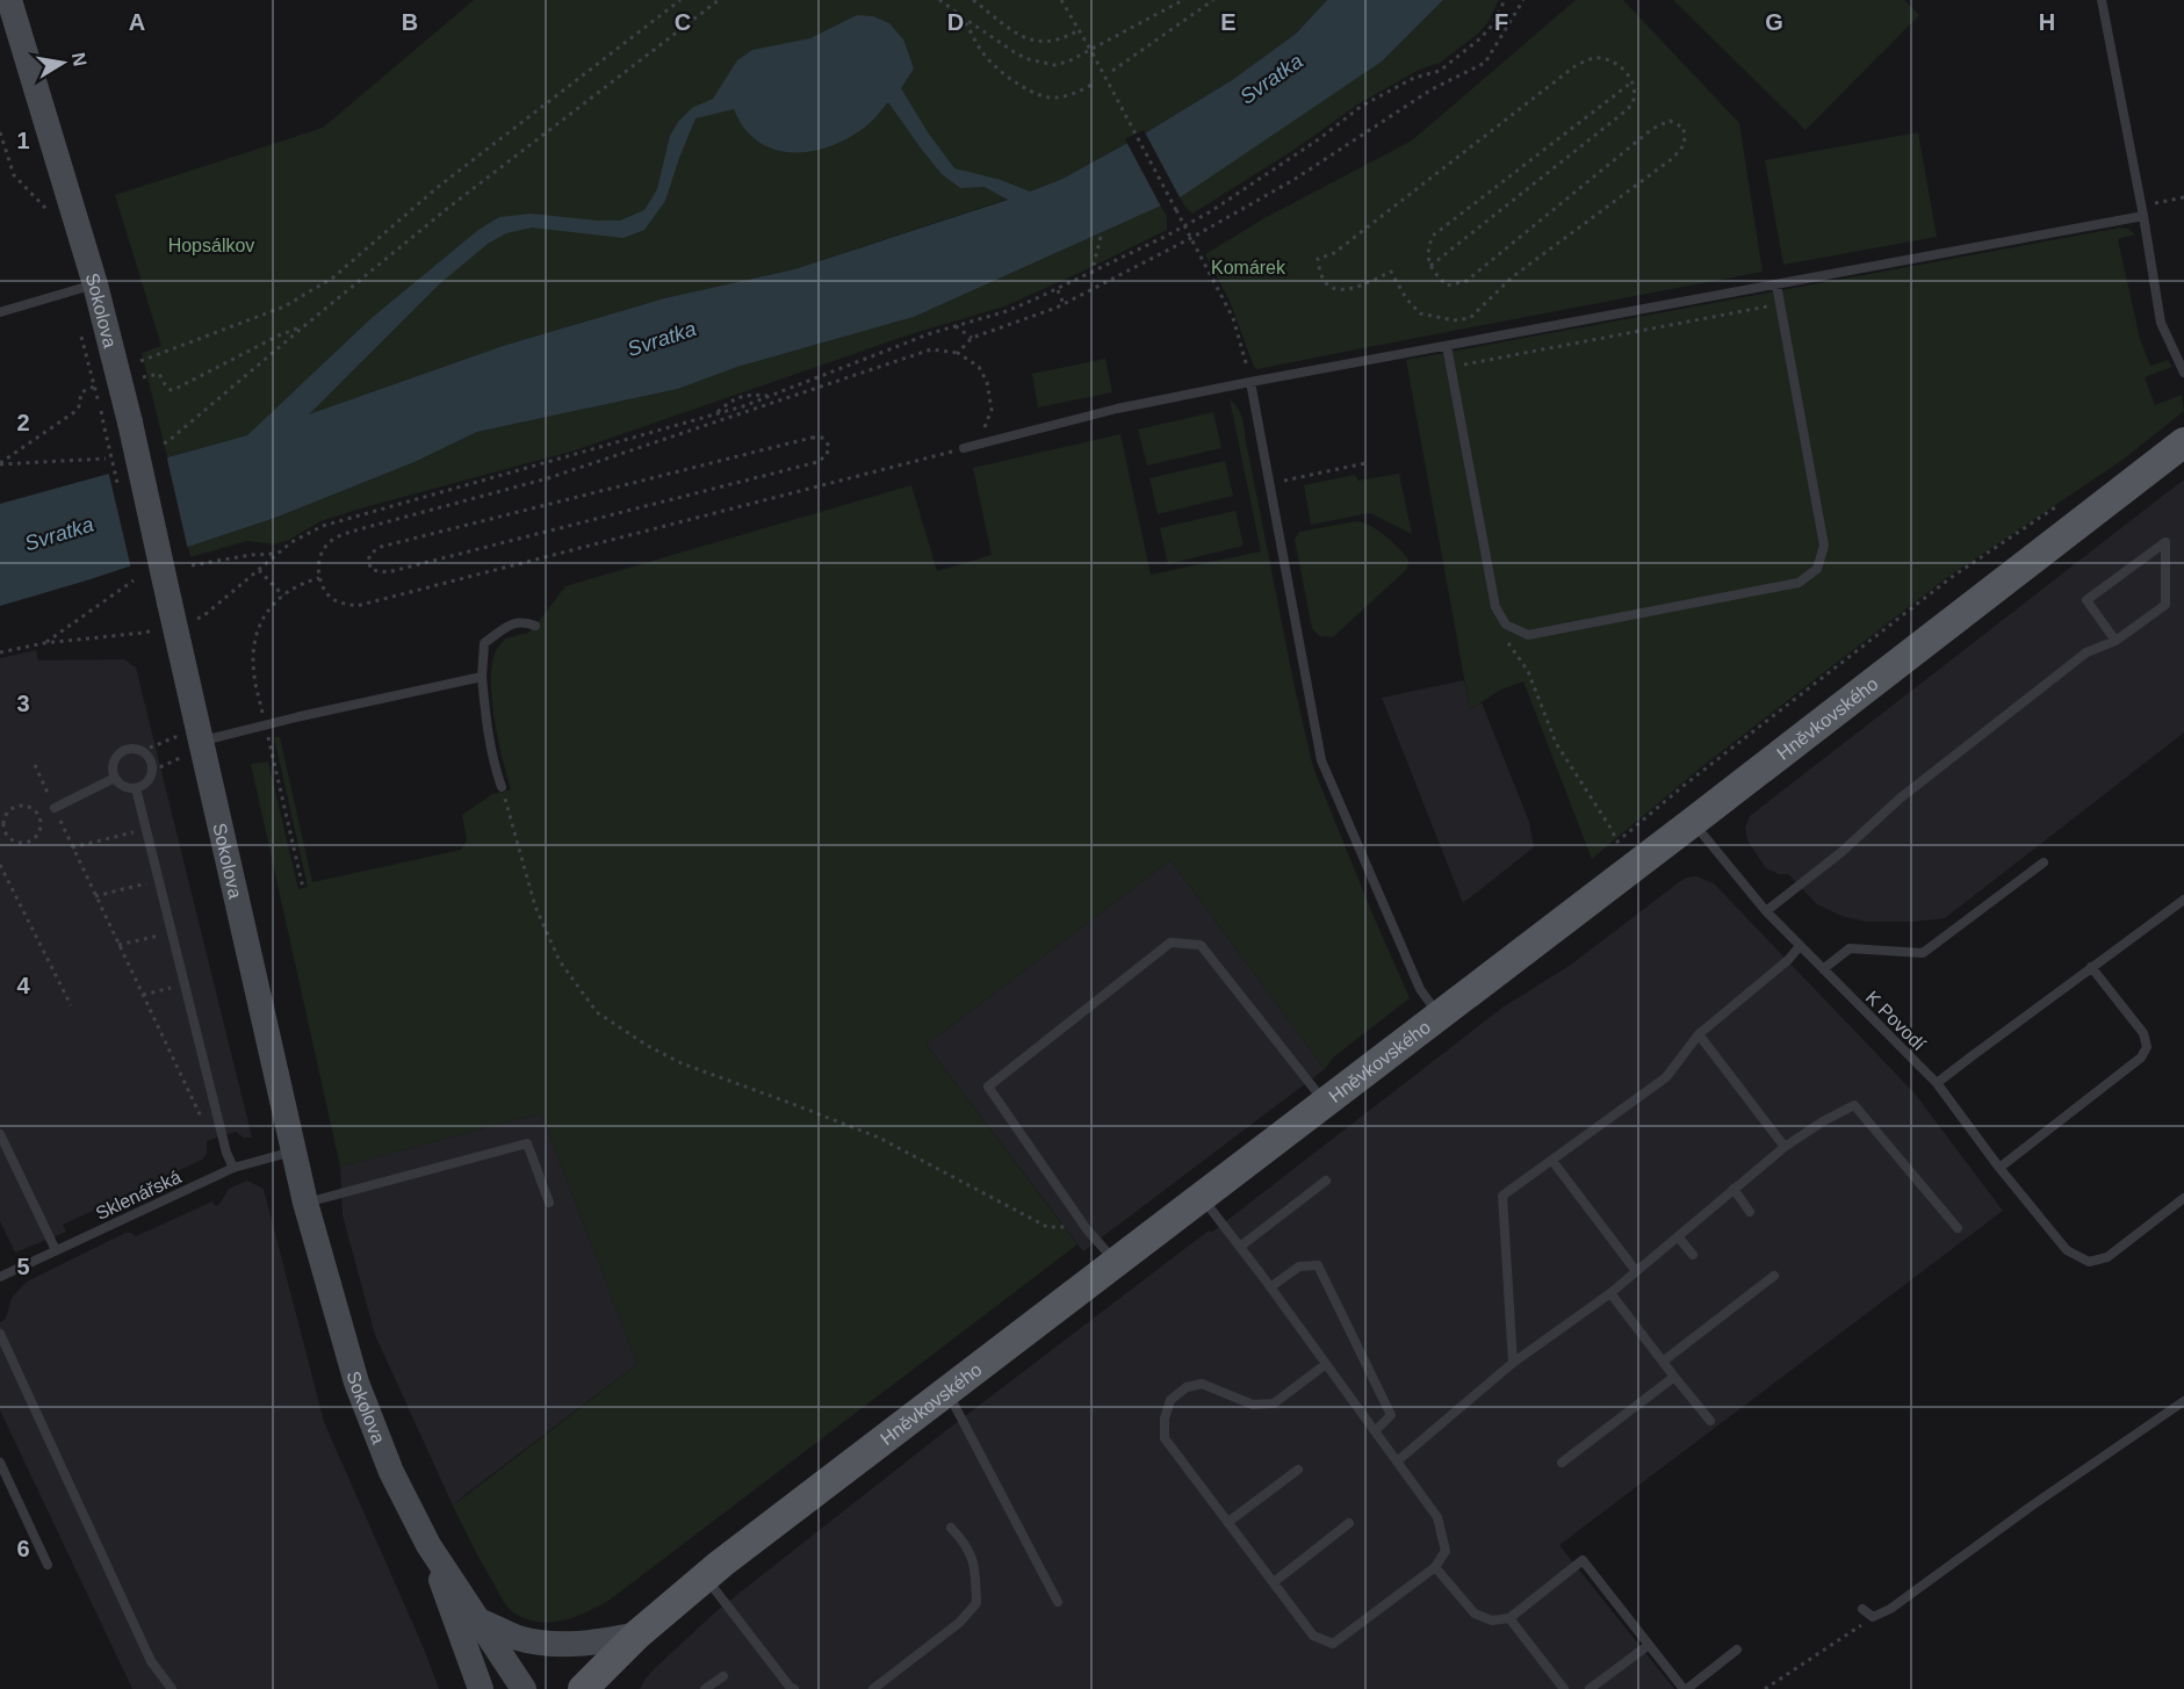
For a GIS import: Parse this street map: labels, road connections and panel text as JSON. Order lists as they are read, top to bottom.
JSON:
{
  "streets": {
    "main road": ["Hněvkovského"],
    "street": ["Sokolova"],
    "lane": ["K Povodí", "Sklenářská"]
  },
  "crossings": [
    ["Sokolova", "Sklenářská"],
    ["Hněvkovského", "K Povodí"]
  ],
  "water": ["Svratka"],
  "parks": ["Hopsálkov", "Komárek"],
  "north": "right",
  "grid": {
    "columns": [
      "A",
      "B",
      "C",
      "D",
      "E",
      "F",
      "G",
      "H"
    ],
    "rows": [
      "1",
      "2",
      "3",
      "4",
      "5",
      "6"
    ]
  }
}
